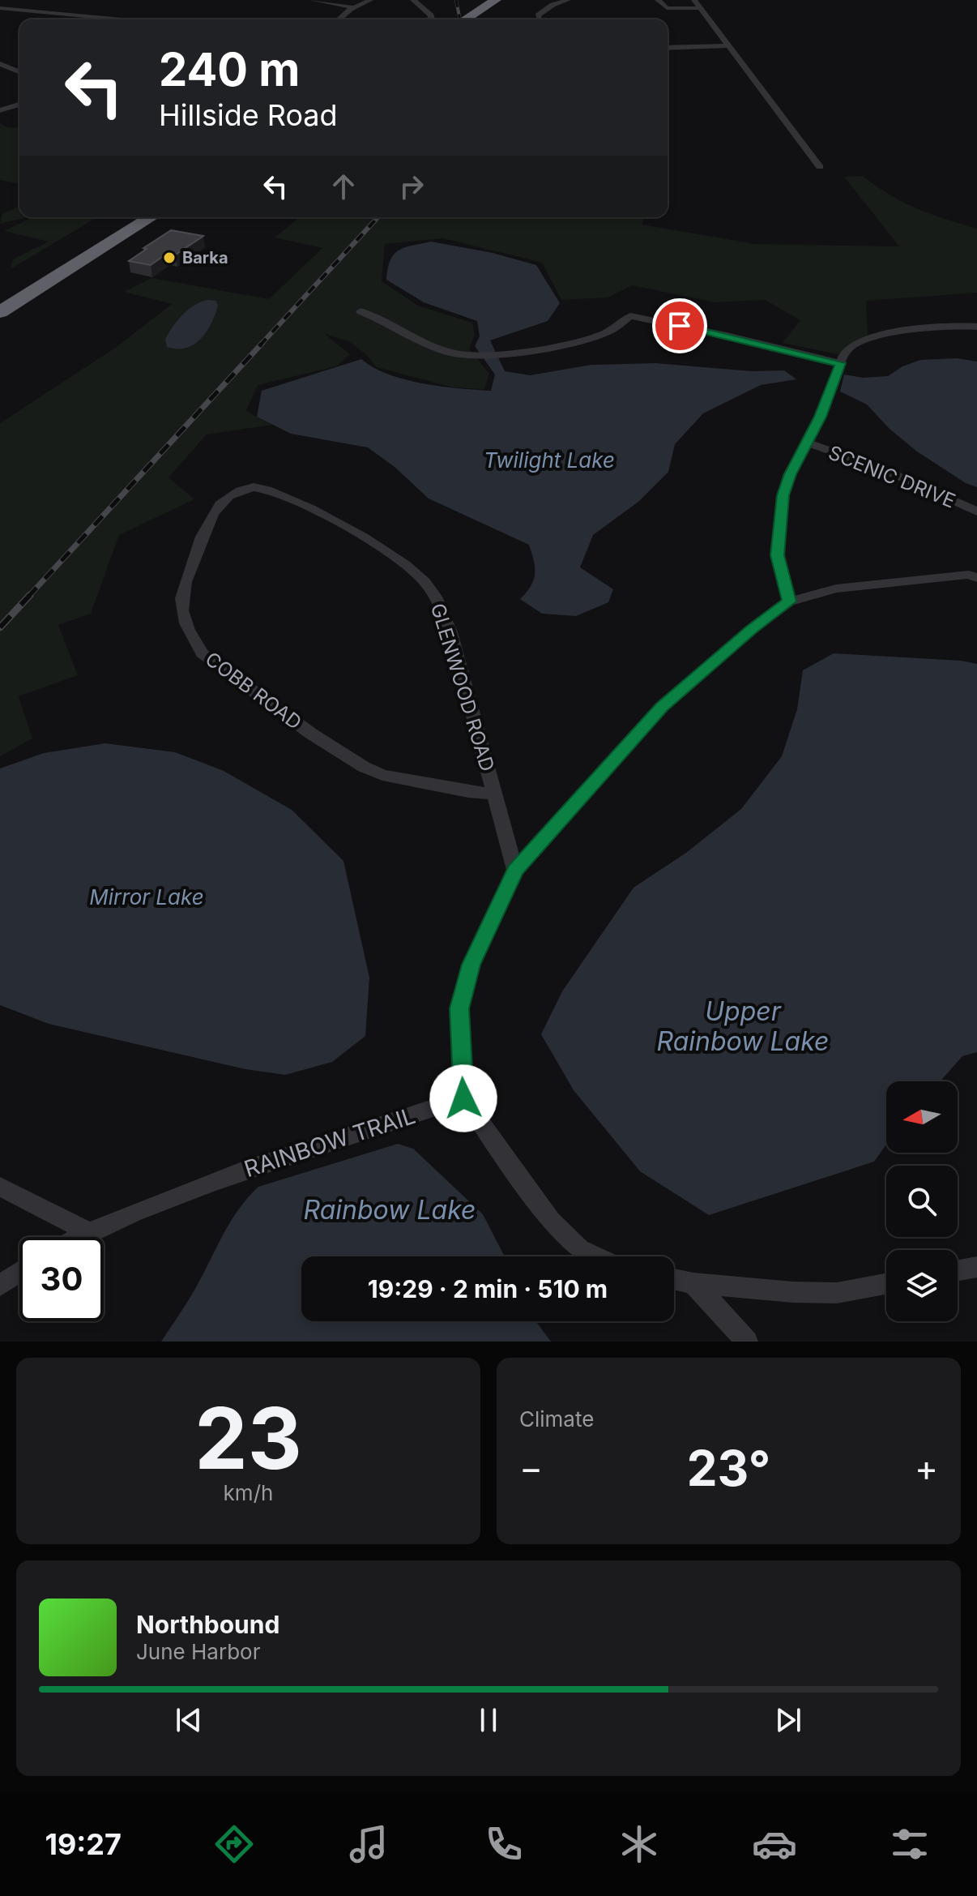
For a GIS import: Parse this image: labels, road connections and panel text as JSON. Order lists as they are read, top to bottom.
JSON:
{
  "streets": {
    "street": [
      "SCENIC DRIVE",
      "GLENWOOD ROAD",
      "COBB ROAD",
      "RAINBOW TRAIL"
    ]
  },
  "crossings": [
    ["GLENWOOD ROAD", "COBB ROAD"]
  ],
  "water": [
    "Twilight Lake",
    "Mirror Lake",
    "Upper Rainbow Lake",
    "Rainbow Lake"
  ],
  "places": ["Barka"],
  "north": "left",
  "page": {
    "turn": ["240 m", "Hillside Road"],
    "limit": "30",
    "trip": "19:29 · 2 min · 510 m",
    "tile": [
      ["23", "km/h"],
      "Climate"
    ],
    "heat": ["−", "23°", "+"],
    "song": ["Northbound", "June Harbor"],
    "tabs": "19:27"
  }
}
